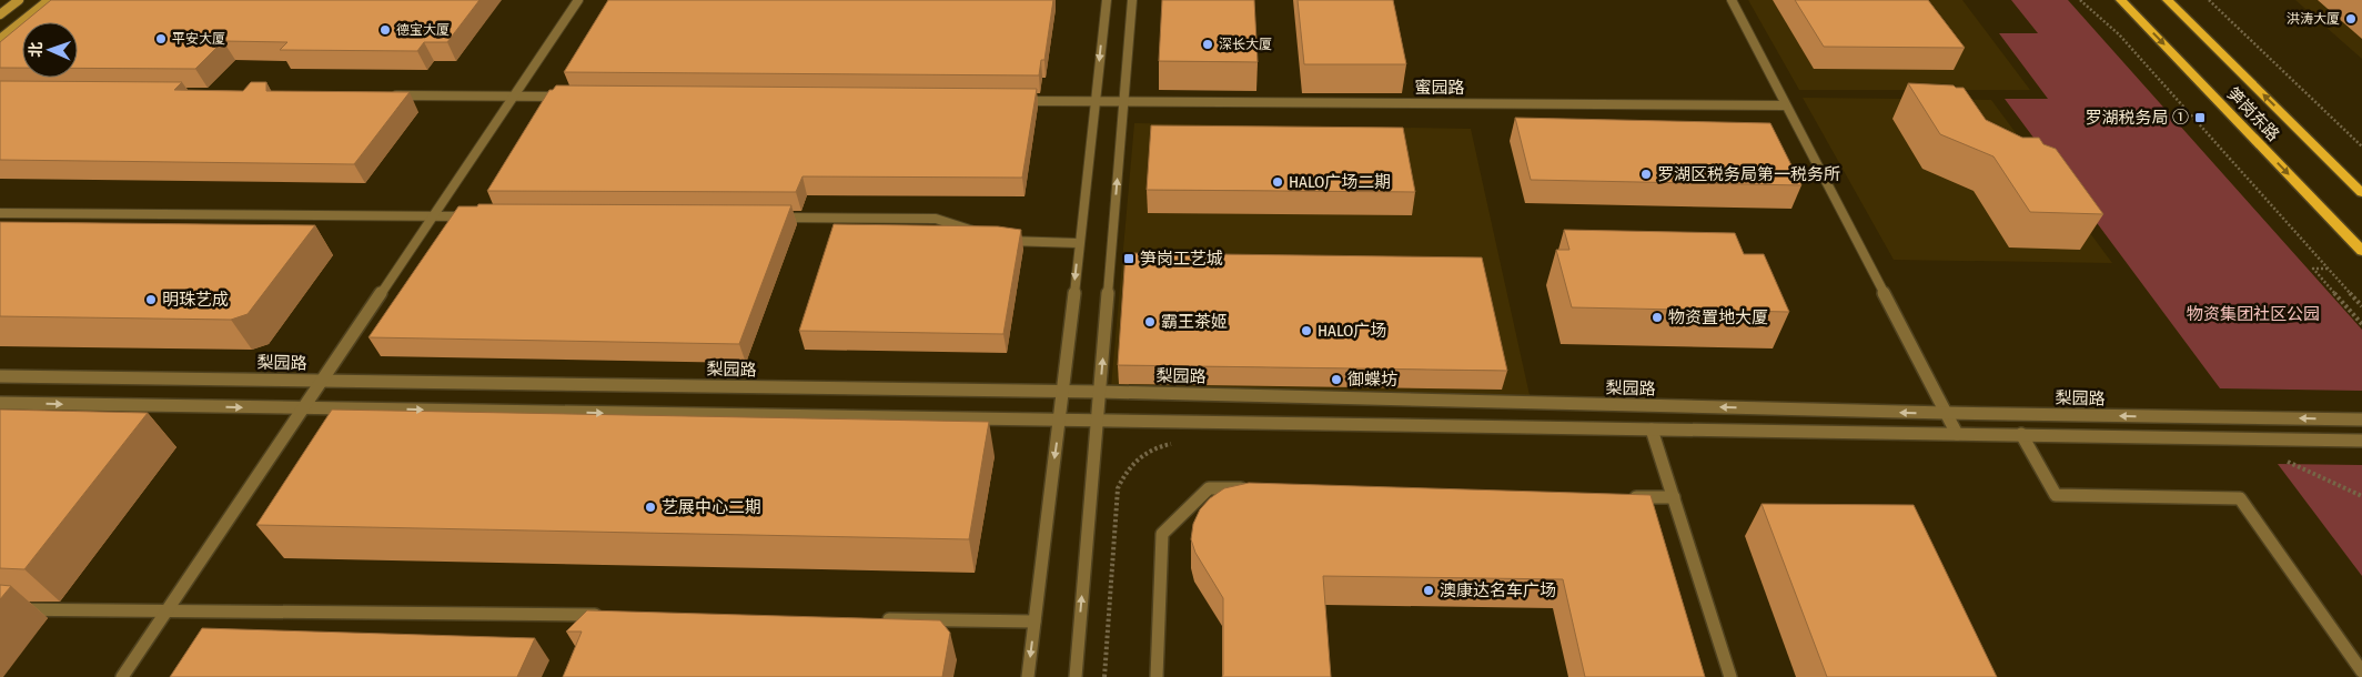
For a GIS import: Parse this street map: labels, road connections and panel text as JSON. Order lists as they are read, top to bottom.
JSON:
{
  "streets": {
    "main road": ["笋岗东路"],
    "street": ["蜜园路", "梨园路"]
  },
  "parks": ["物资集团社区公园"],
  "places": {
    "other": [
      "洪涛大厦",
      "德宝大厦",
      "平安大厦",
      "深长大厦",
      "罗湖区税务局第一税务所",
      "HALO广场二期",
      "明珠艺成",
      "物资置地大厦",
      "霸王茶姬",
      "HALO广场",
      "御蝶坊",
      "艺展中心二期",
      "澳康达名车广场"
    ],
    "transit": ["罗湖税务局 ①", "笋岗工艺城"]
  },
  "north": "left"
}
